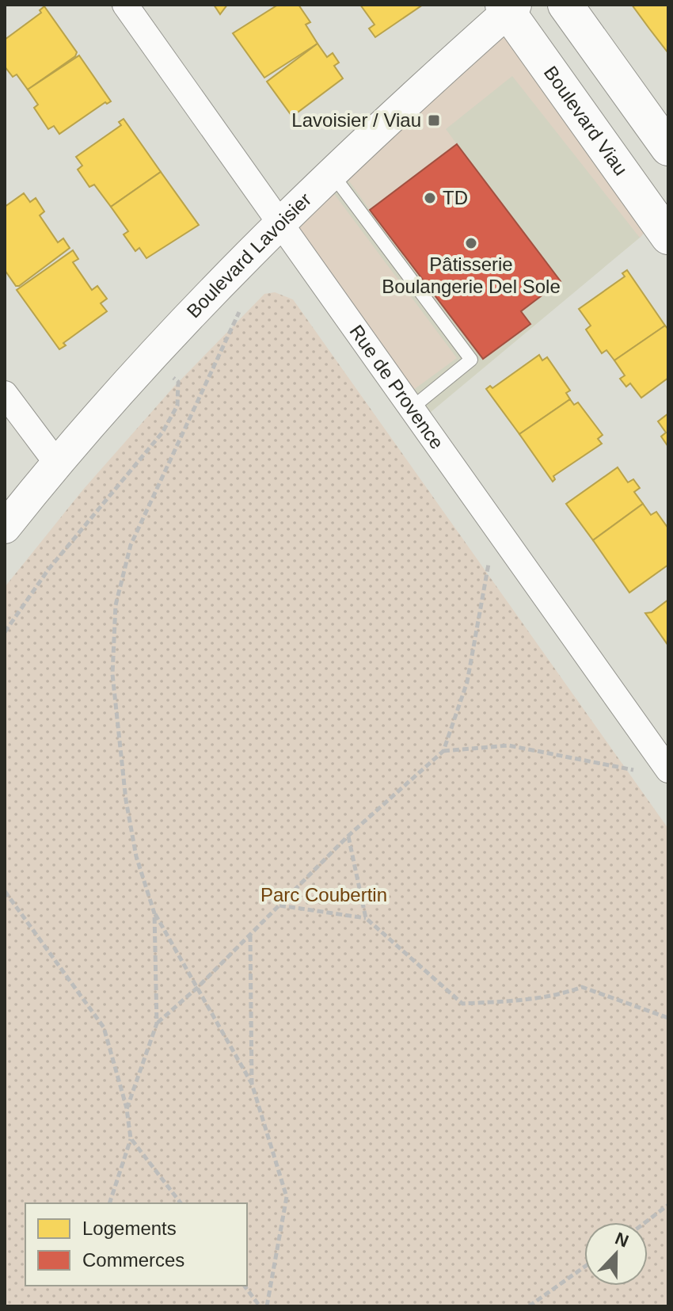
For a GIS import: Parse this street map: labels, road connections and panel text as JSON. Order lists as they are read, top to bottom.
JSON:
{
  "streets": {
    "main road": ["Boulevard Viau"],
    "street": ["Boulevard Lavoisier", "Rue de Provence"]
  },
  "crossings": [
    ["Boulevard Viau", "Boulevard Lavoisier"],
    ["Boulevard Lavoisier", "Rue de Provence"]
  ],
  "parks": ["Parc Coubertin"],
  "places": {
    "transit": ["Lavoisier / Viau"],
    "other": ["TD", "Pâtisserie Boulangerie Del Sole"]
  },
  "legend": ["Logements", "Commerces"],
  "north": "top"
}
